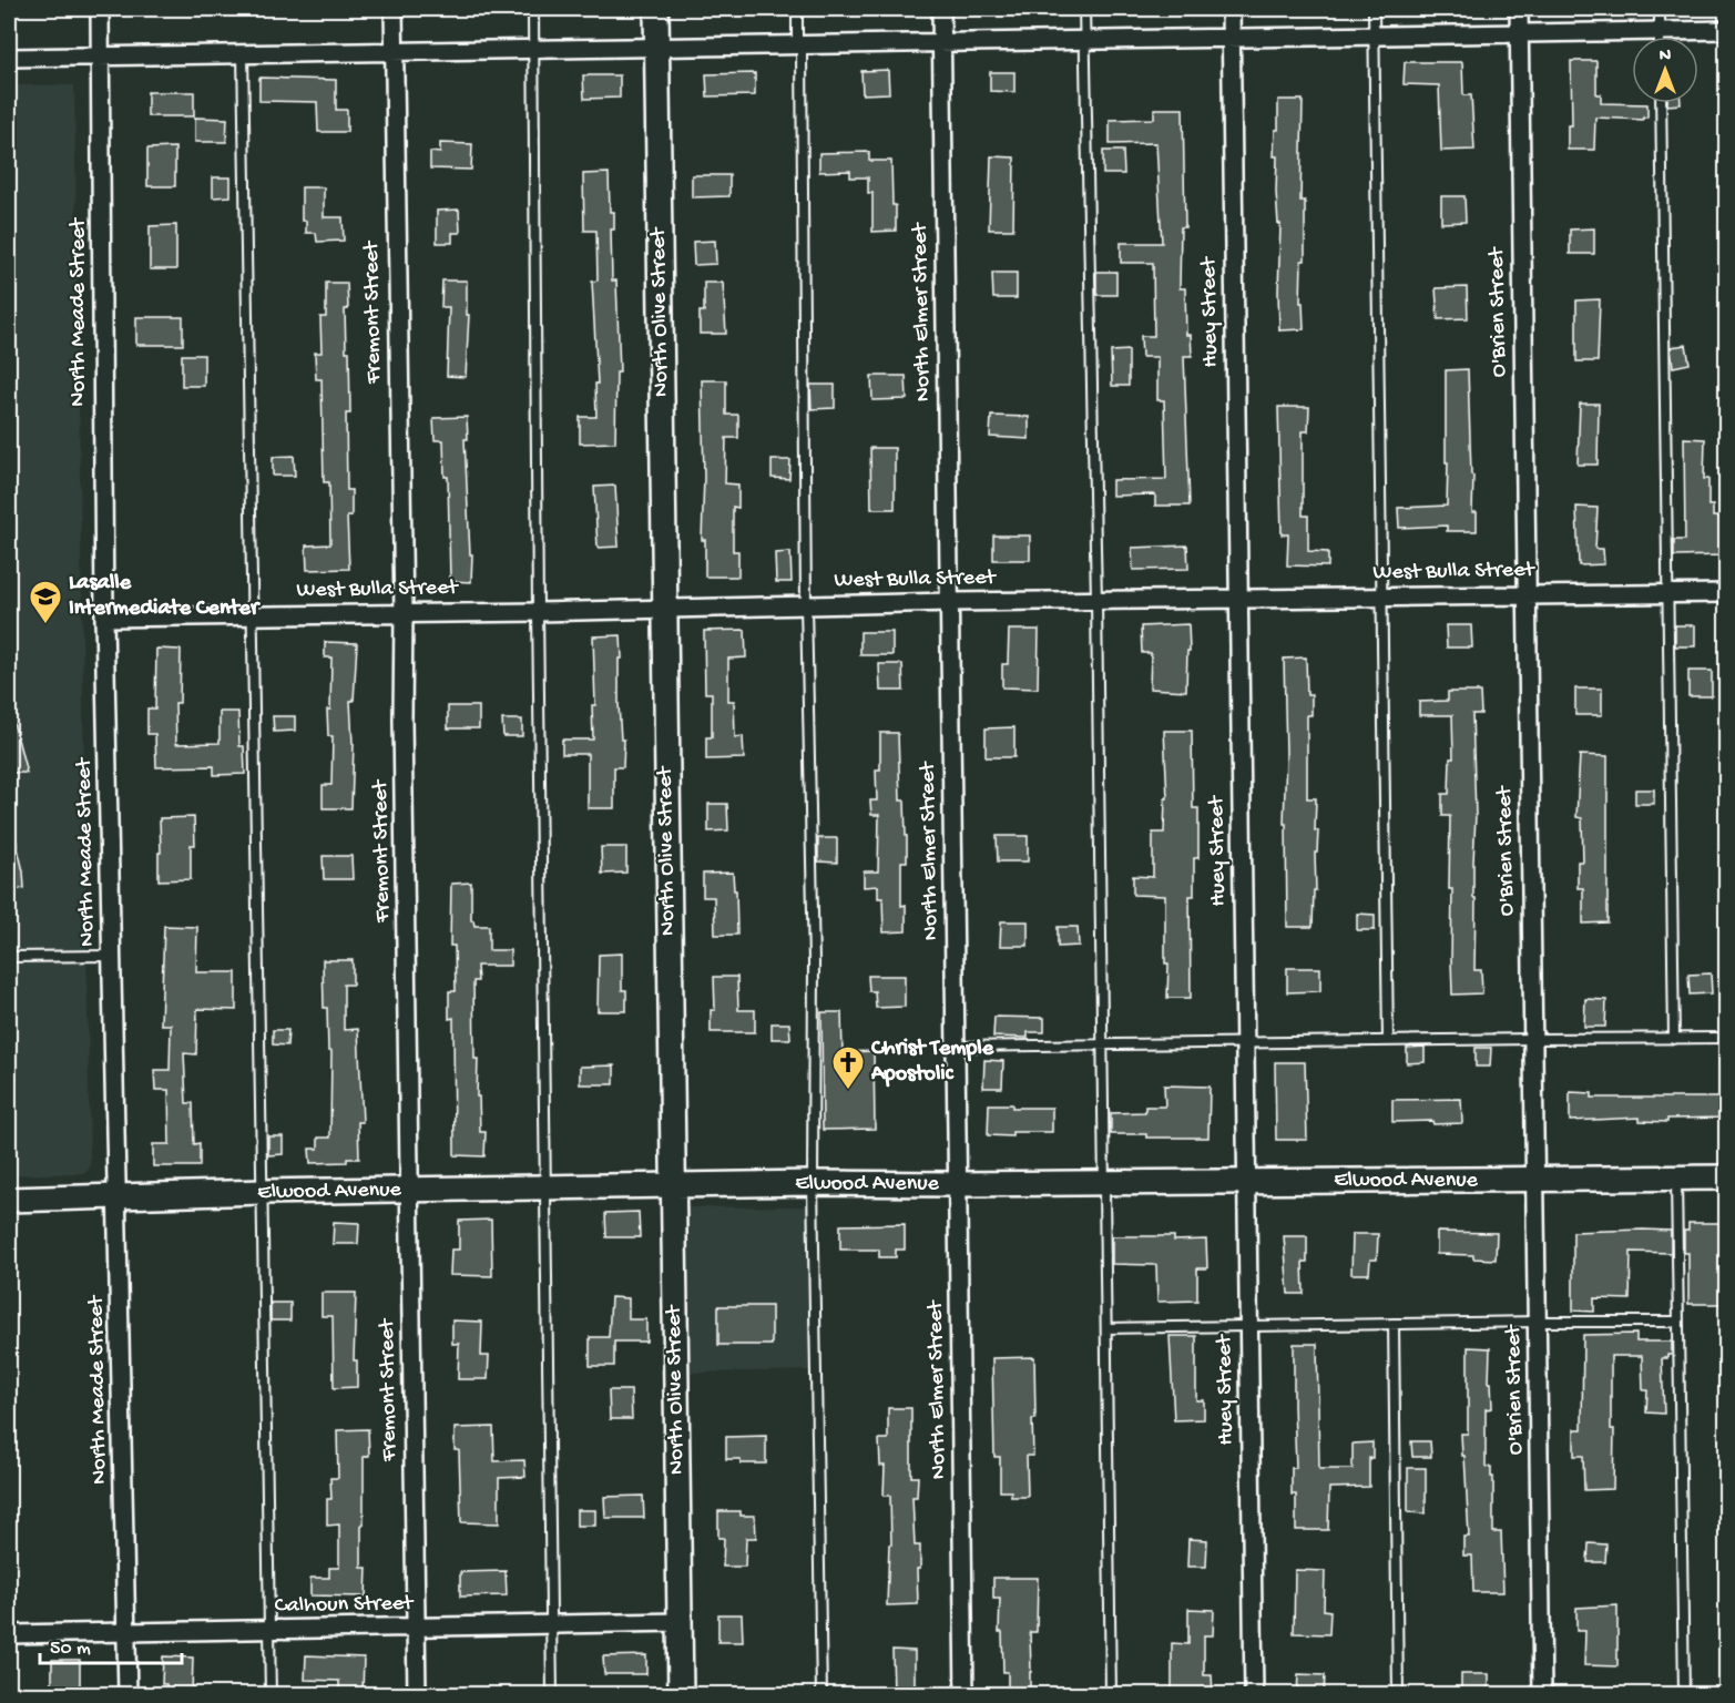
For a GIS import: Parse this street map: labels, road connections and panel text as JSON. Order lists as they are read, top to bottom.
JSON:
{
  "streets": {
    "street": [
      "North Meade Street",
      "Fremont Street",
      "North Olive Street",
      "North Elmer Street",
      "Huey Street",
      "O'Brien Street",
      "West Bulla Street",
      "Elwood Avenue",
      "Calhoun Street"
    ]
  },
  "crossings": [
    ["North Meade Street", "West Bulla Street"],
    ["North Meade Street", "Elwood Avenue"],
    ["North Meade Street", "Calhoun Street"],
    ["Fremont Street", "West Bulla Street"],
    ["Fremont Street", "Elwood Avenue"],
    ["Fremont Street", "Calhoun Street"],
    ["North Olive Street", "West Bulla Street"],
    ["North Olive Street", "Elwood Avenue"],
    ["North Olive Street", "Calhoun Street"],
    ["North Elmer Street", "West Bulla Street"],
    ["North Elmer Street", "Elwood Avenue"],
    ["Huey Street", "West Bulla Street"],
    ["Huey Street", "Elwood Avenue"],
    ["O'Brien Street", "West Bulla Street"],
    ["O'Brien Street", "Elwood Avenue"]
  ],
  "places": {
    "school or university": ["Lasalle Intermediate Center"],
    "church": ["Christ Temple Apostolic"]
  },
  "scale_bar": "50 m",
  "north": "top"
}
